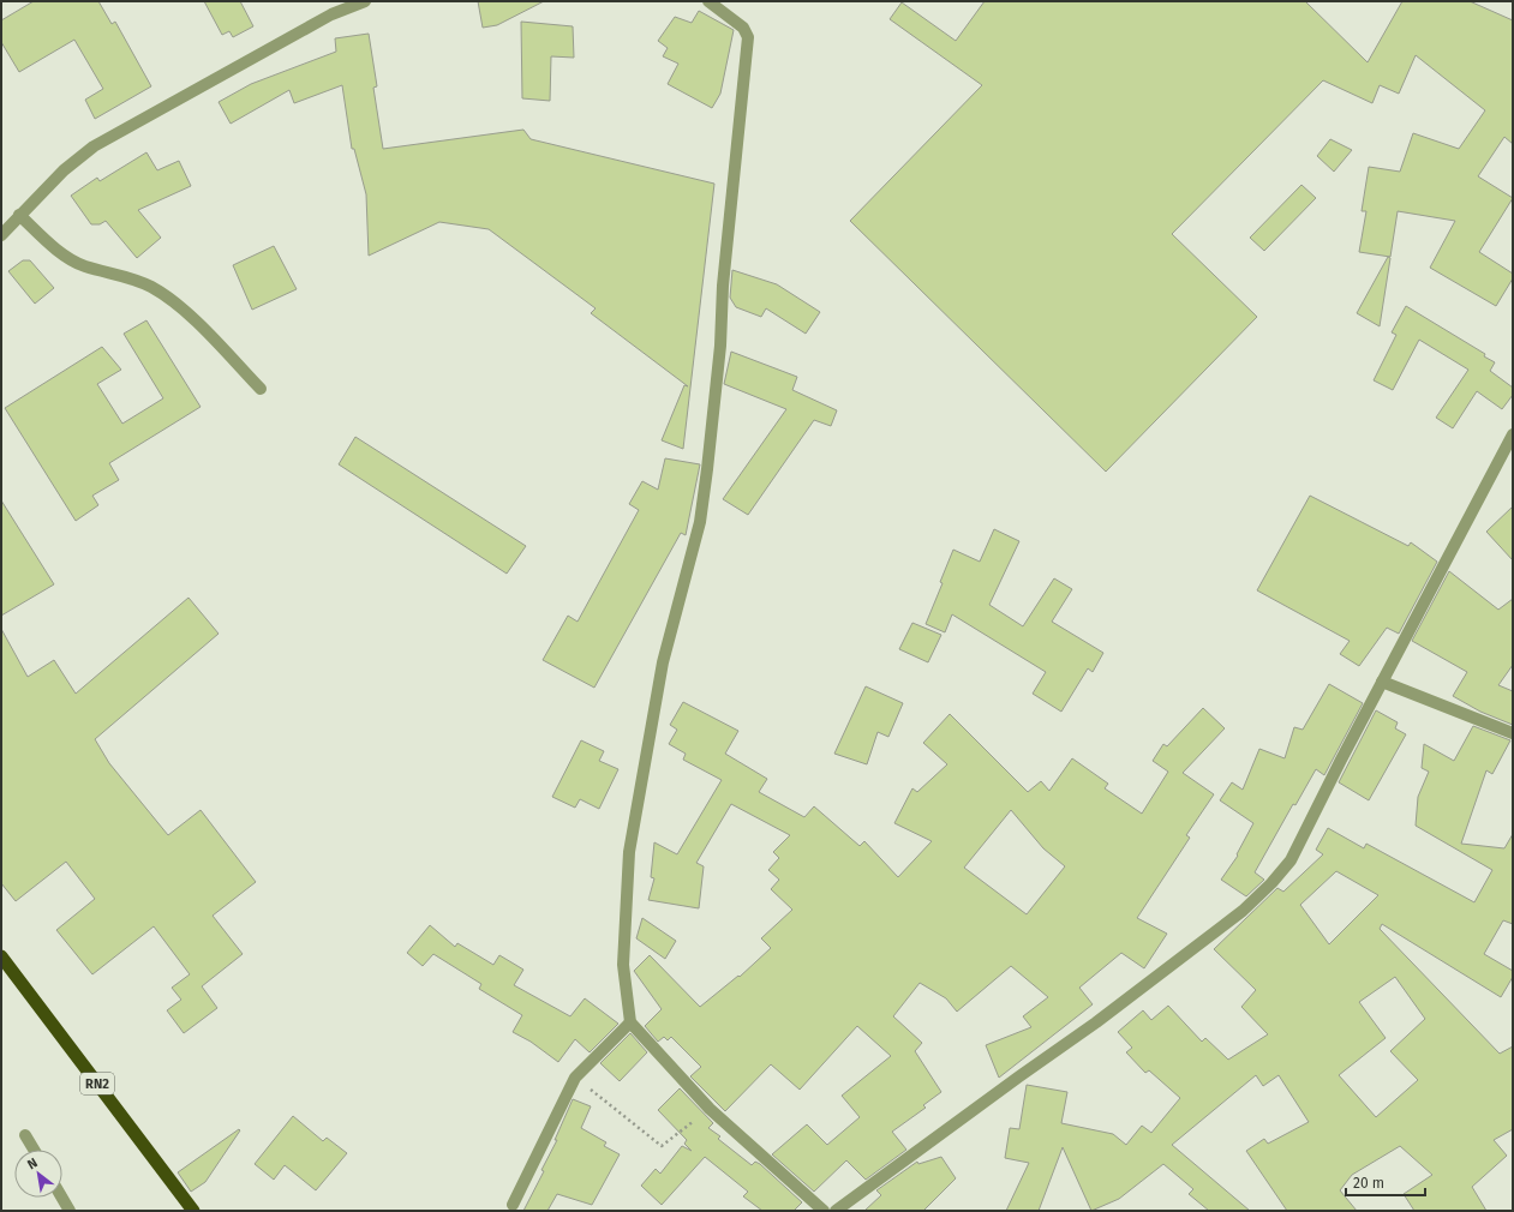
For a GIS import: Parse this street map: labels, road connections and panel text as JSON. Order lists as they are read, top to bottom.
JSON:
{
  "streets": {
    "highway": ["RN2"]
  },
  "scale_bar": "20 m",
  "north": "top left"
}
